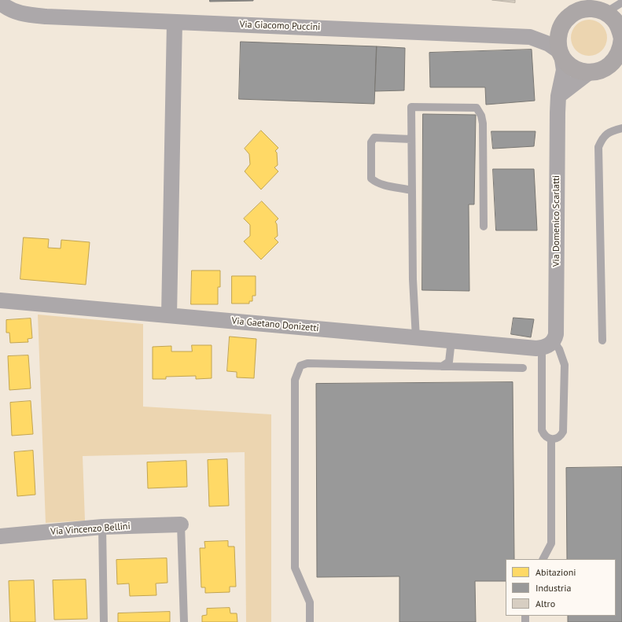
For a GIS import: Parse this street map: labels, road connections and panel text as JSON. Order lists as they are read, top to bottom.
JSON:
{
  "streets": {
    "street": [
      "Via Giacomo Puccini",
      "Via Domenico Scarlatti",
      "Via Gaetano Donizetti",
      "Via Vincenzo Bellini"
    ]
  },
  "crossings": [
    ["Via Giacomo Puccini", "Via Domenico Scarlatti"],
    ["Via Domenico Scarlatti", "Via Gaetano Donizetti"]
  ],
  "legend": ["Abitazioni", "Industria", "Altro"]
}
